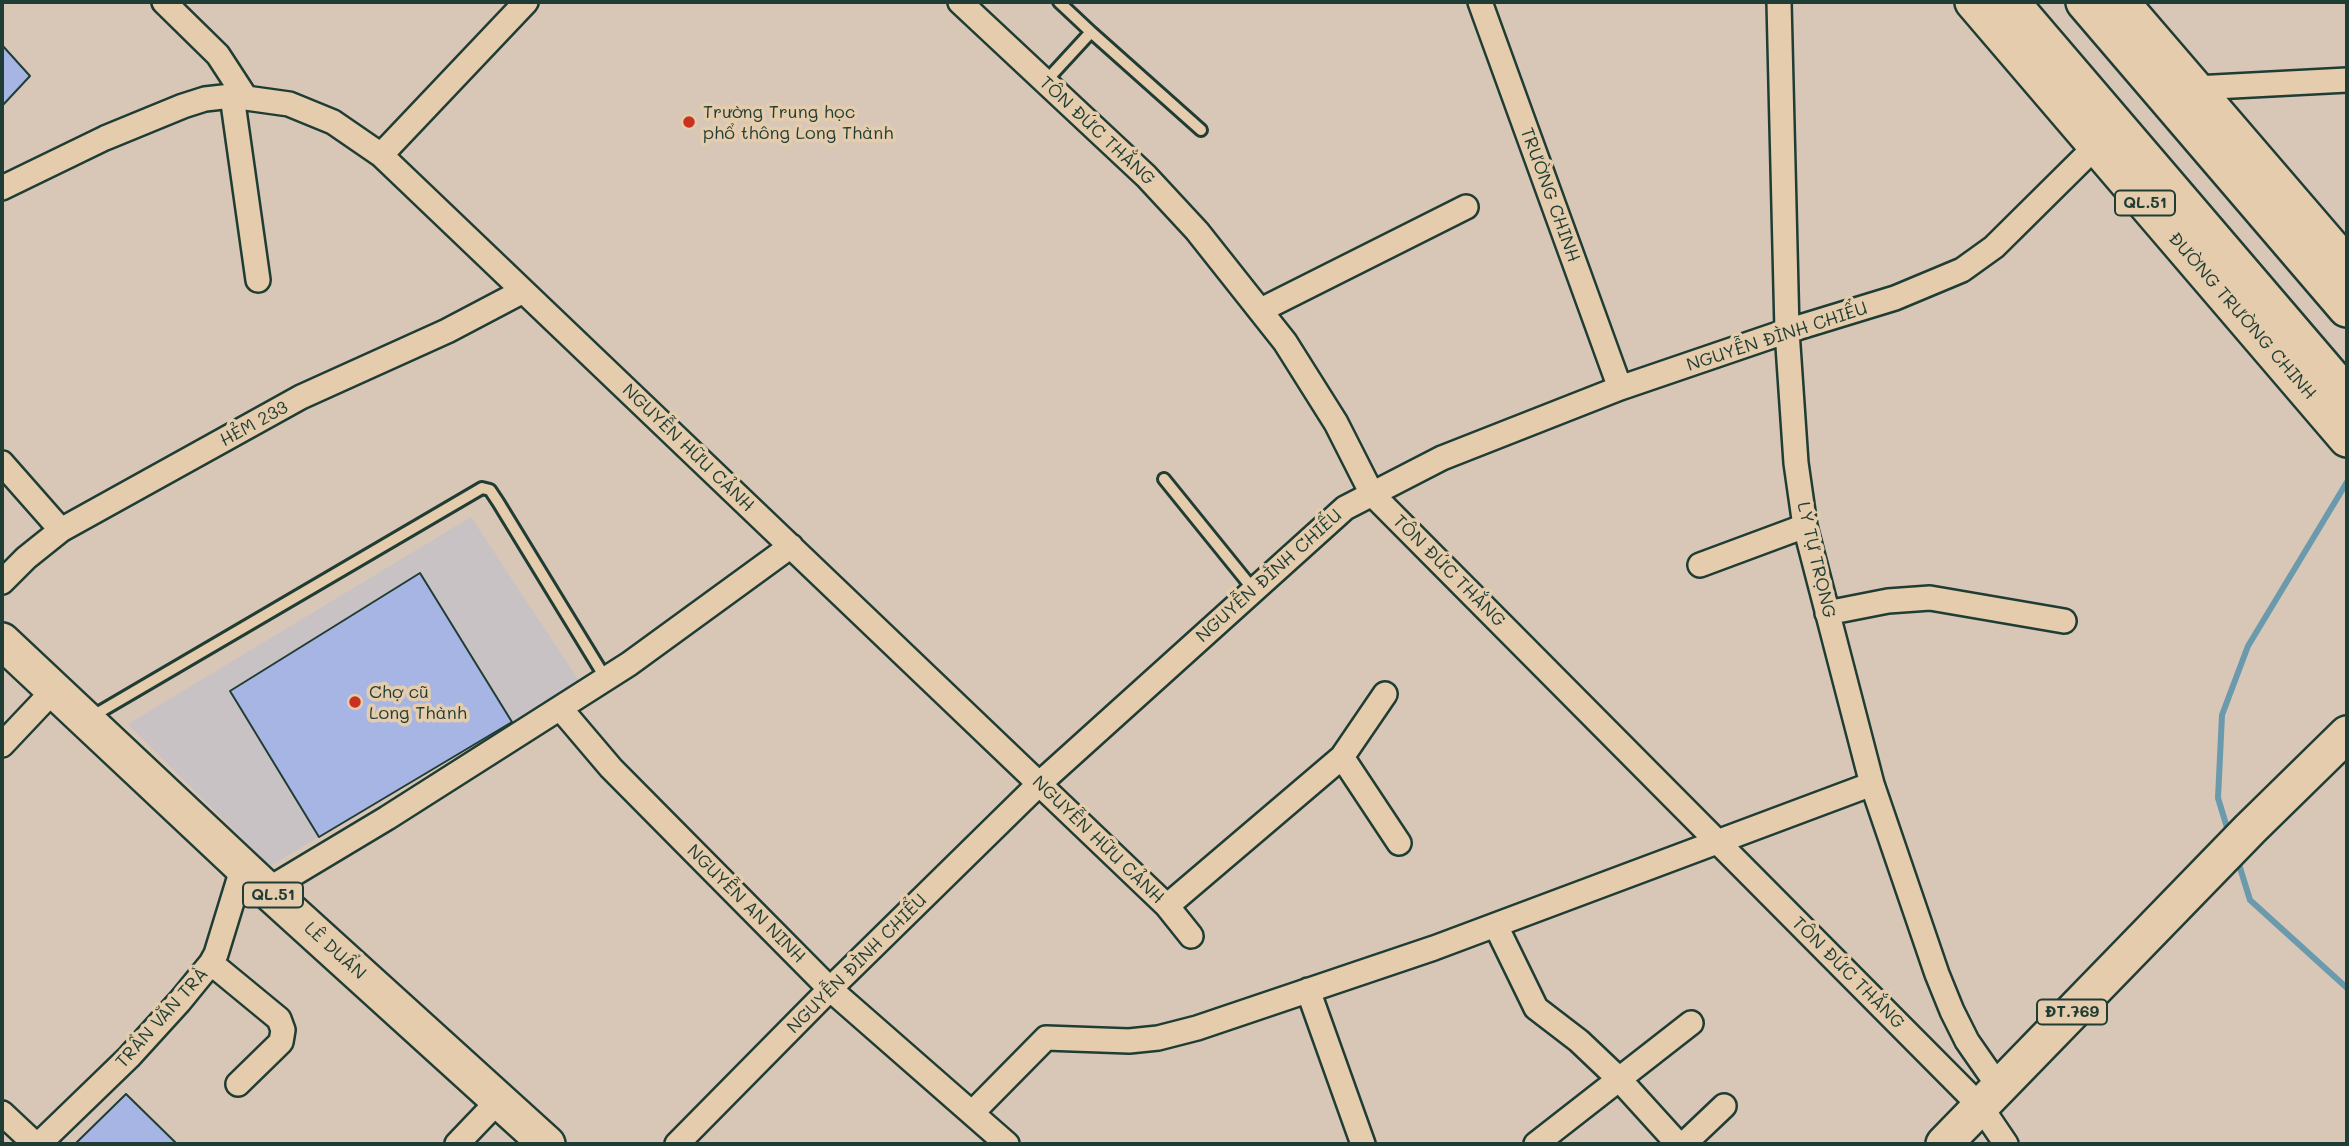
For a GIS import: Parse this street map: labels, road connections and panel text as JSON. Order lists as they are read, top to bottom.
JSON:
{
  "streets": {
    "highway": ["QL.51", "ĐƯỜNG TRƯỜNG CHINH"],
    "main road": ["LÊ DUẨN", "ĐT.769"],
    "street": [
      "TÔN ĐỨC THẮNG",
      "TRƯỜNG CHINH",
      "NGUYỄN ĐÌNH CHIỂU",
      "HẺM 233",
      "NGUYỄN HỮU CẢNH",
      "LÝ TỰ TRỌNG",
      "NGUYỄN AN NINH",
      "TRẦN VĂN TRÀ"
    ]
  },
  "crossings": [
    ["TÔN ĐỨC THẮNG", "NGUYỄN ĐÌNH CHIỂU"],
    ["TÔN ĐỨC THẮNG", "LÝ TỰ TRỌNG"],
    ["TÔN ĐỨC THẮNG", "ĐT.769"],
    ["TRƯỜNG CHINH", "NGUYỄN ĐÌNH CHIỂU"],
    ["ĐƯỜNG TRƯỜNG CHINH", "NGUYỄN ĐÌNH CHIỂU"],
    ["NGUYỄN ĐÌNH CHIỂU", "NGUYỄN HỮU CẢNH"],
    ["NGUYỄN ĐÌNH CHIỂU", "LÝ TỰ TRỌNG"],
    ["NGUYỄN ĐÌNH CHIỂU", "NGUYỄN AN NINH"],
    ["HẺM 233", "NGUYỄN HỮU CẢNH"],
    ["LÝ TỰ TRỌNG", "ĐT.769"],
    ["LÊ DUẨN", "TRẦN VĂN TRÀ"]
  ],
  "places": ["Trường Trung học phổ thông Long Thành", "Chợ cũ Long Thành"]
}
